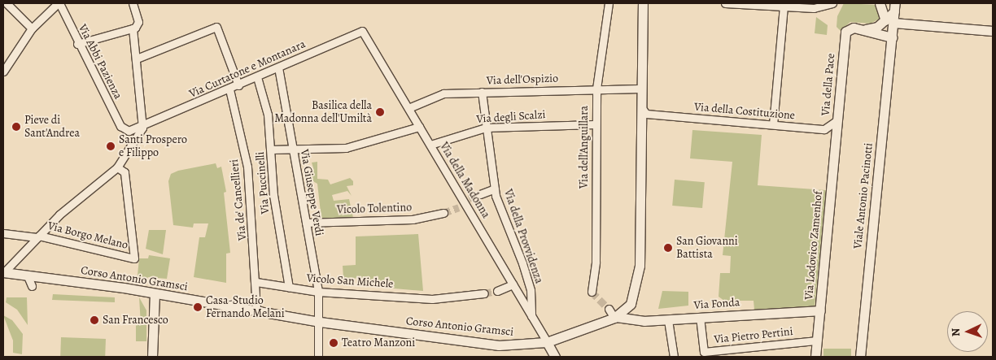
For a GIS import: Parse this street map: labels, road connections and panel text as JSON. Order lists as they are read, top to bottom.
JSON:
{
  "streets": {
    "street": [
      "Via Abbi Pazienza",
      "Via Curtatone e Montanara",
      "Via dell'Ospizio",
      "Via della Pace",
      "Via della Costituzione",
      "Via degli Scalzi",
      "Via dell'Anguillara",
      "Via della Madonna",
      "Via Puccinelli",
      "Via Giuseppe Verdi",
      "Viale Antonio Pacinotti",
      "Via de' Cancellieri",
      "Vicolo Tolentino",
      "Via Borgo Melano",
      "Via della Provvidenza",
      "Via Lodovico Zamenhof",
      "Corso Antonio Gramsci",
      "Vicolo San Michele",
      "Via Fonda",
      "Via Pietro Pertini"
    ]
  },
  "crossings": [
    ["Via Abbi Pazienza", "Via Curtatone e Montanara"],
    ["Via Curtatone e Montanara", "Via della Madonna"],
    ["Via Curtatone e Montanara", "Via Puccinelli"],
    ["Via Curtatone e Montanara", "Via Giuseppe Verdi"],
    ["Via Curtatone e Montanara", "Via de' Cancellieri"],
    ["Via dell'Ospizio", "Via dell'Anguillara"],
    ["Via dell'Ospizio", "Via della Madonna"],
    ["Via dell'Ospizio", "Via della Provvidenza"],
    ["Via dell'Ospizio", "Corso Antonio Gramsci"],
    ["Via della Pace", "Via della Costituzione"],
    ["Via della Pace", "Via Lodovico Zamenhof"],
    ["Via della Costituzione", "Corso Antonio Gramsci"],
    ["Via degli Scalzi", "Via dell'Anguillara"],
    ["Via degli Scalzi", "Via della Madonna"],
    ["Via degli Scalzi", "Via della Provvidenza"],
    ["Via della Madonna", "Via della Provvidenza"],
    ["Via della Madonna", "Corso Antonio Gramsci"],
    ["Via Puccinelli", "Vicolo San Michele"],
    ["Via Giuseppe Verdi", "Vicolo Tolentino"],
    ["Via Giuseppe Verdi", "Corso Antonio Gramsci"],
    ["Via Giuseppe Verdi", "Vicolo San Michele"],
    ["Via de' Cancellieri", "Corso Antonio Gramsci"],
    ["Via de' Cancellieri", "Vicolo San Michele"],
    ["Via Lodovico Zamenhof", "Via Fonda"],
    ["Via Lodovico Zamenhof", "Via Pietro Pertini"],
    ["Corso Antonio Gramsci", "Via Fonda"],
    ["Via Fonda", "Via Pietro Pertini"]
  ],
  "places": [
    "Basilica della Madonna dell'Umiltà",
    "Pieve di Sant'Andrea",
    "Santi Prospero e Filippo",
    "San Giovanni Battista",
    "Casa-Studio Fernando Melani",
    "San Francesco",
    "Teatro Manzoni"
  ],
  "north": "left"
}
